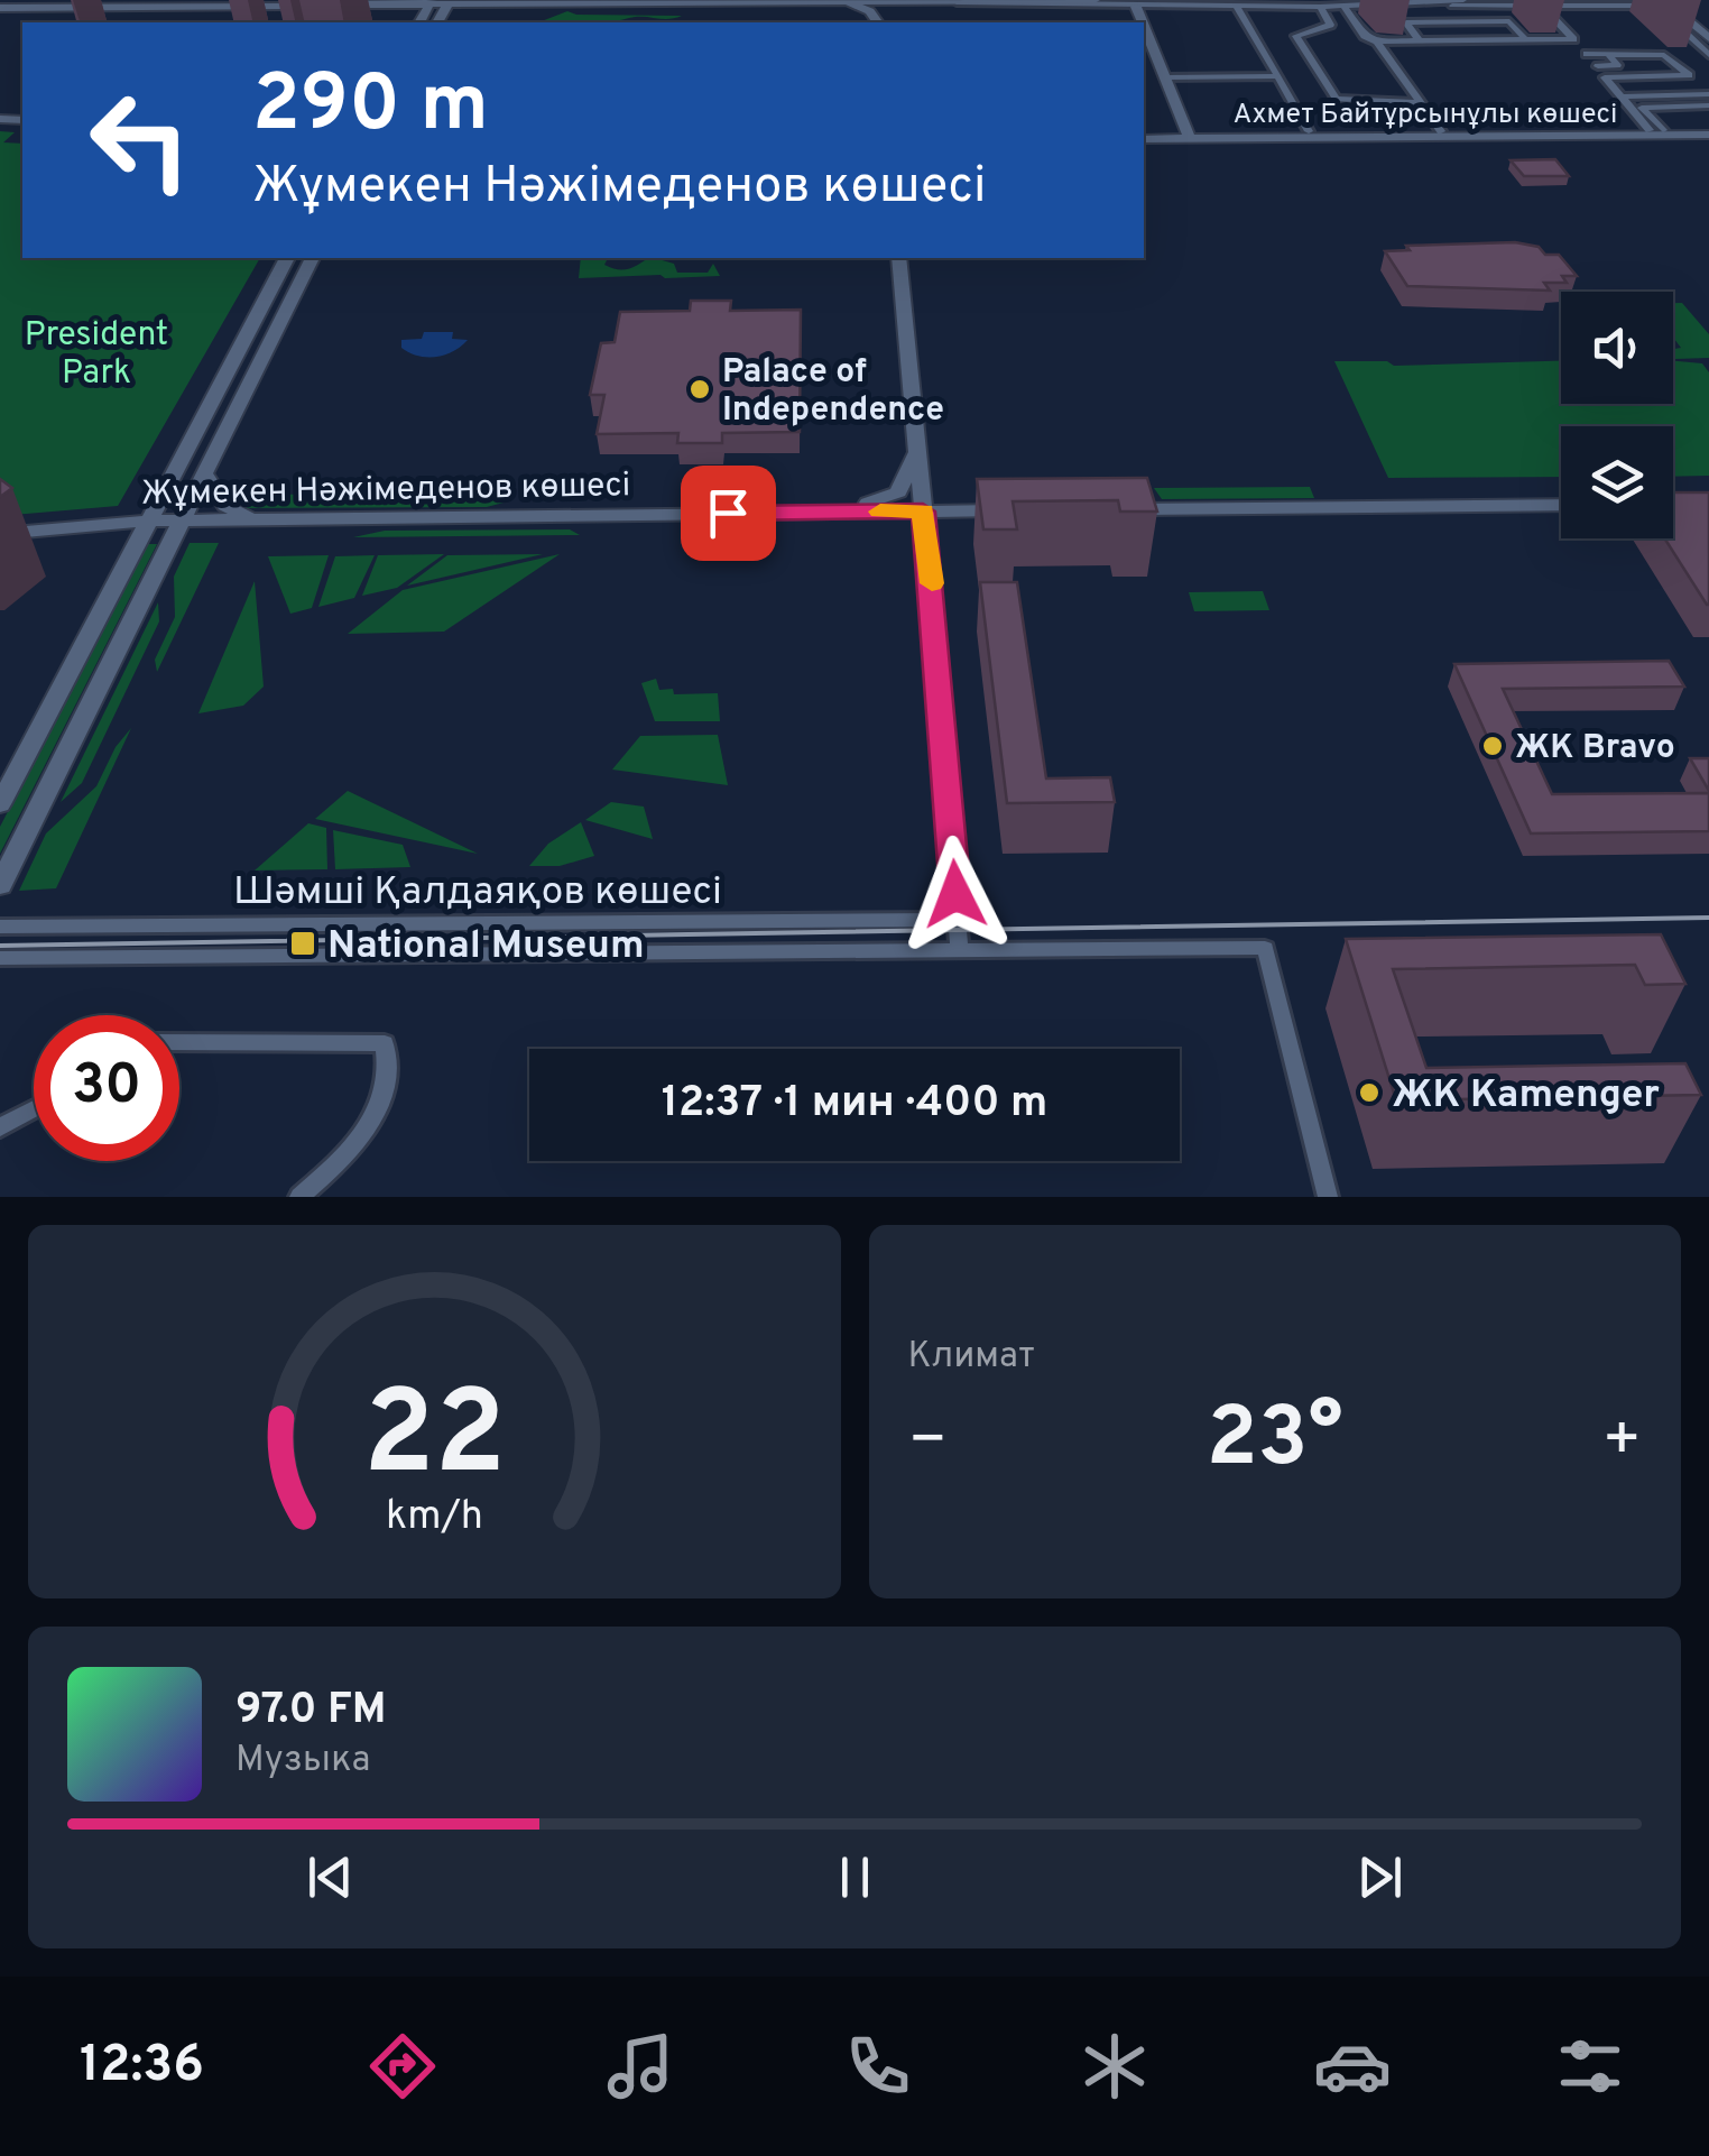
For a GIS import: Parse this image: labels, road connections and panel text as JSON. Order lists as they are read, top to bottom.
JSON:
{
  "streets": {
    "main road": ["Ахмет Байтұрсынұлы көшесі", "Жұмекен Нәжімеденов көшесі"],
    "street": ["Шәмші Қалдаяқов көшесі"]
  },
  "parks": ["President Park"],
  "places": {
    "other": ["Palace of Independence", "ЖК Bravo", "ЖК Kamenger"],
    "transit": ["National Museum"]
  },
  "page": {
    "turn": ["290 m", "Жұмекен Нәжімеденов көшесі"],
    "limit": "30",
    "trip": "12:37 · 1 мин · 400 m",
    "tile": "Климат",
    "heat": ["−", "23°", "+"],
    "song": ["97.0 FM", "Музыка"],
    "tabs": "12:36",
    "gauge": ["22", "km/h"]
  }
}
